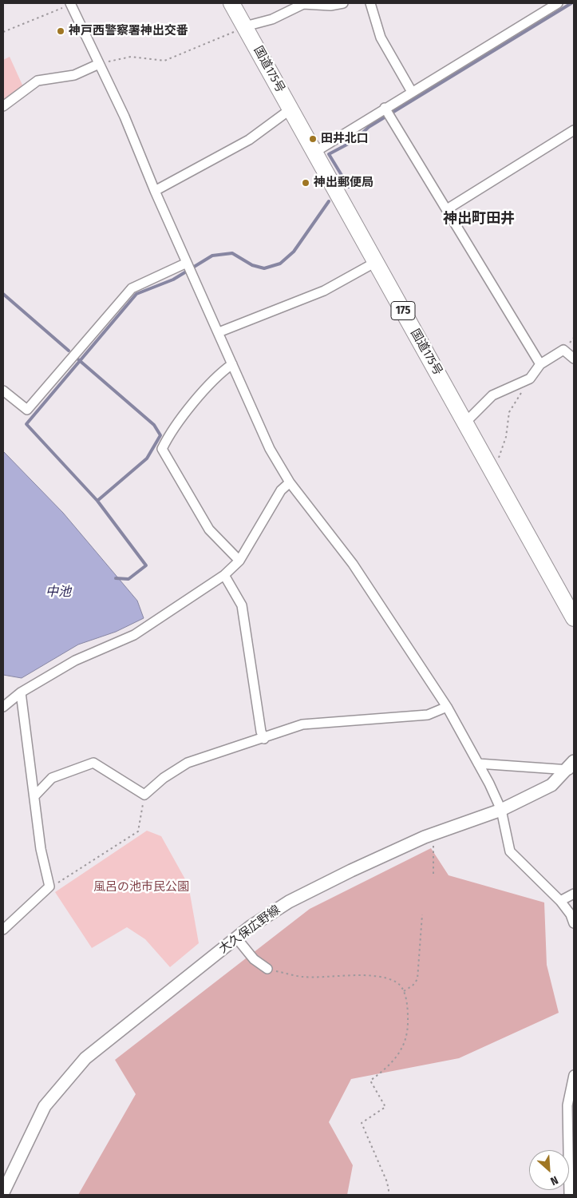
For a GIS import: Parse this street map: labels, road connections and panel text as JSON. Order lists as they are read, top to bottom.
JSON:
{
  "streets": {
    "highway": ["国道175号", "175"],
    "street": ["大久保広野線"]
  },
  "districts": ["神出町田井"],
  "water": ["中池"],
  "parks": ["風呂の池市民公園"],
  "places": ["神戸西警察署神出交番", "田井北口", "神出郵便局"],
  "north": "bottom right"
}
